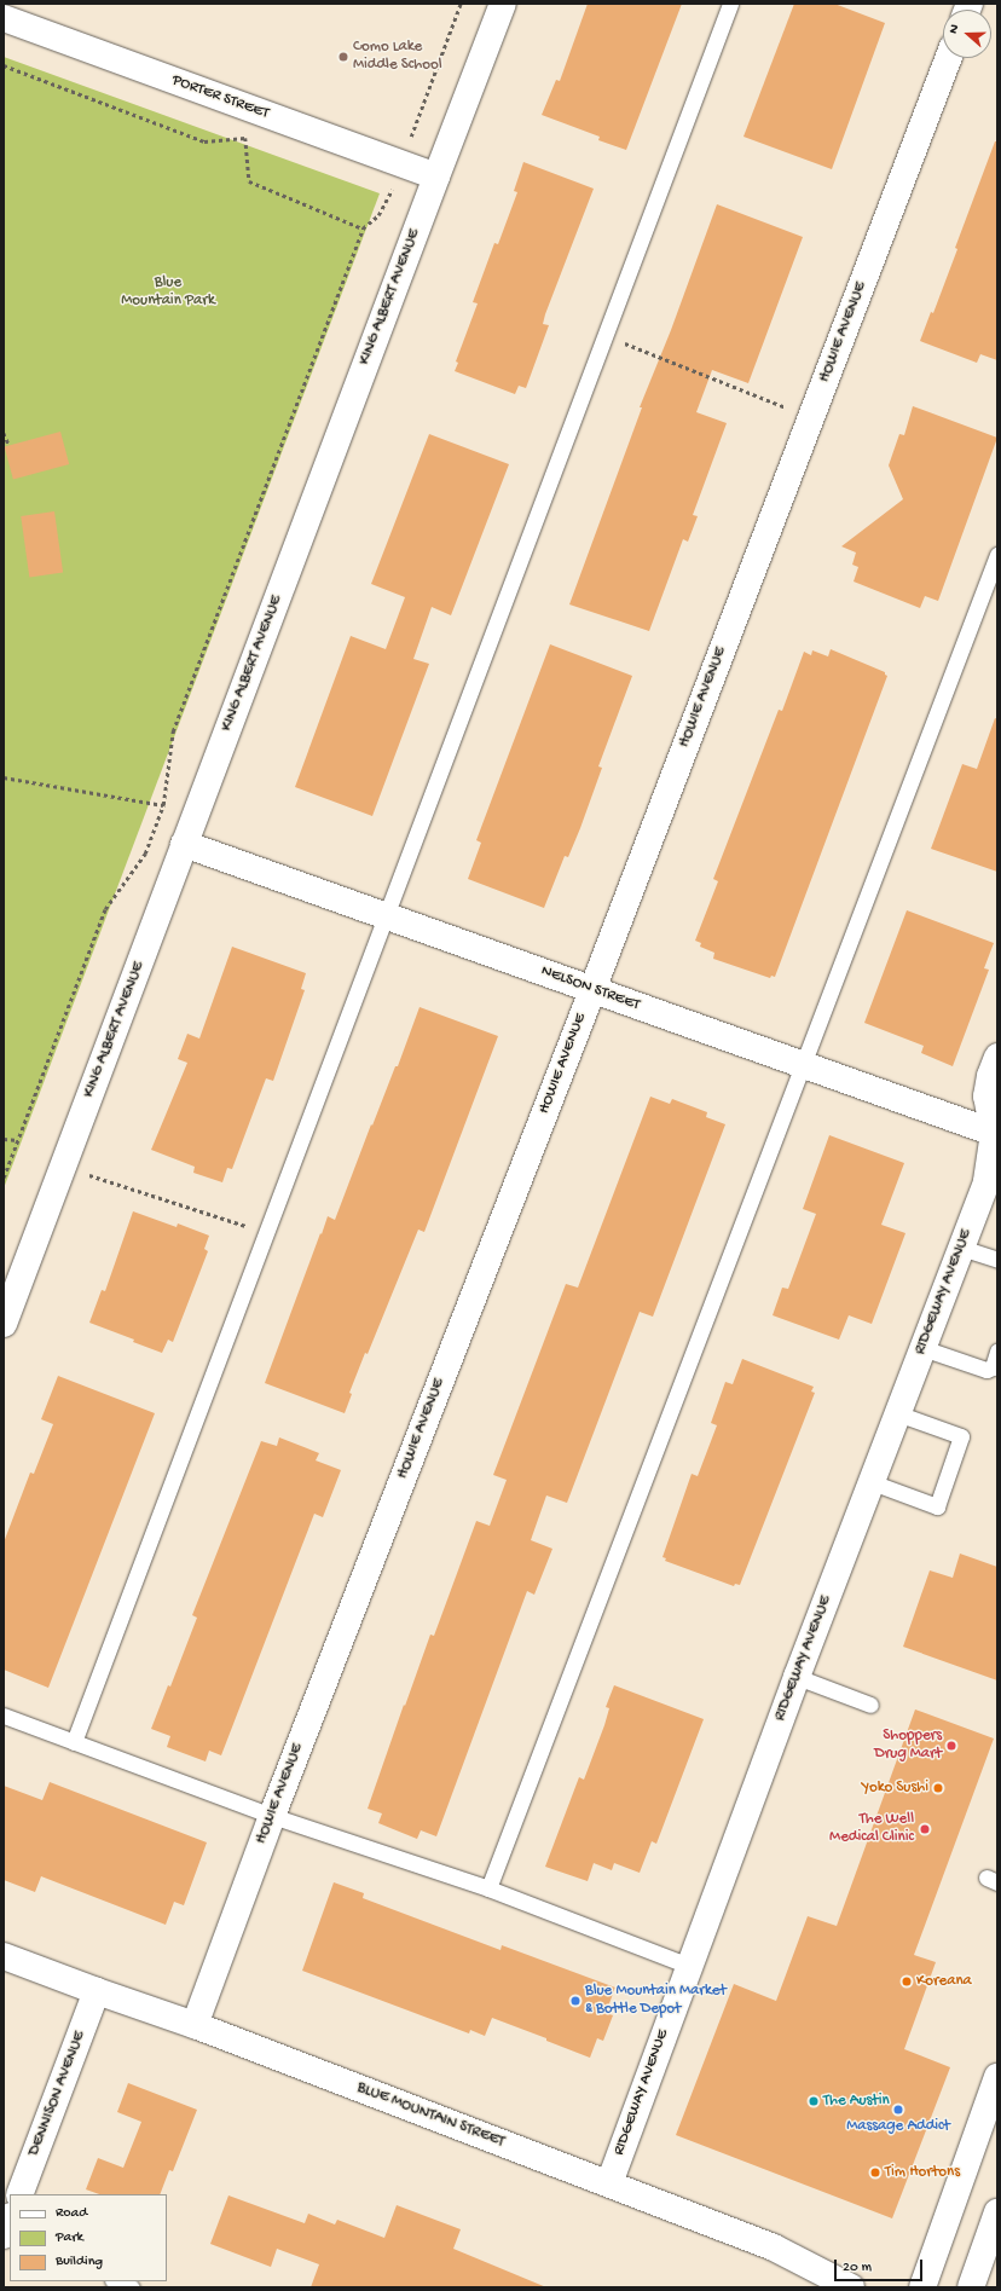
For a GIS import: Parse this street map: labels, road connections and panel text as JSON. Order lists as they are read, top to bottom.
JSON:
{
  "streets": {
    "street": [
      "PORTER STREET",
      "KING ALBERT AVENUE",
      "HOWIE AVENUE",
      "NELSON STREET",
      "RIDGEWAY AVENUE",
      "DENNISON AVENUE",
      "BLUE MOUNTAIN STREET"
    ]
  },
  "crossings": [
    ["PORTER STREET", "KING ALBERT AVENUE"],
    ["KING ALBERT AVENUE", "NELSON STREET"],
    ["HOWIE AVENUE", "NELSON STREET"],
    ["HOWIE AVENUE", "BLUE MOUNTAIN STREET"],
    ["NELSON STREET", "RIDGEWAY AVENUE"],
    ["RIDGEWAY AVENUE", "BLUE MOUNTAIN STREET"],
    ["DENNISON AVENUE", "BLUE MOUNTAIN STREET"]
  ],
  "parks": ["Blue Mountain Park"],
  "places": [
    "Como Lake Middle School",
    "Shoppers Drug Mart",
    "Yoko Sushi",
    "The Well Medical Clinic",
    "Koreana",
    "Blue Mountain Market & Bottle Depot",
    "The Austin",
    "Massage Addict",
    "Tim Hortons"
  ],
  "legend": ["Road", "Park", "Building"],
  "scale_bar": "20 m",
  "north": "left"
}
